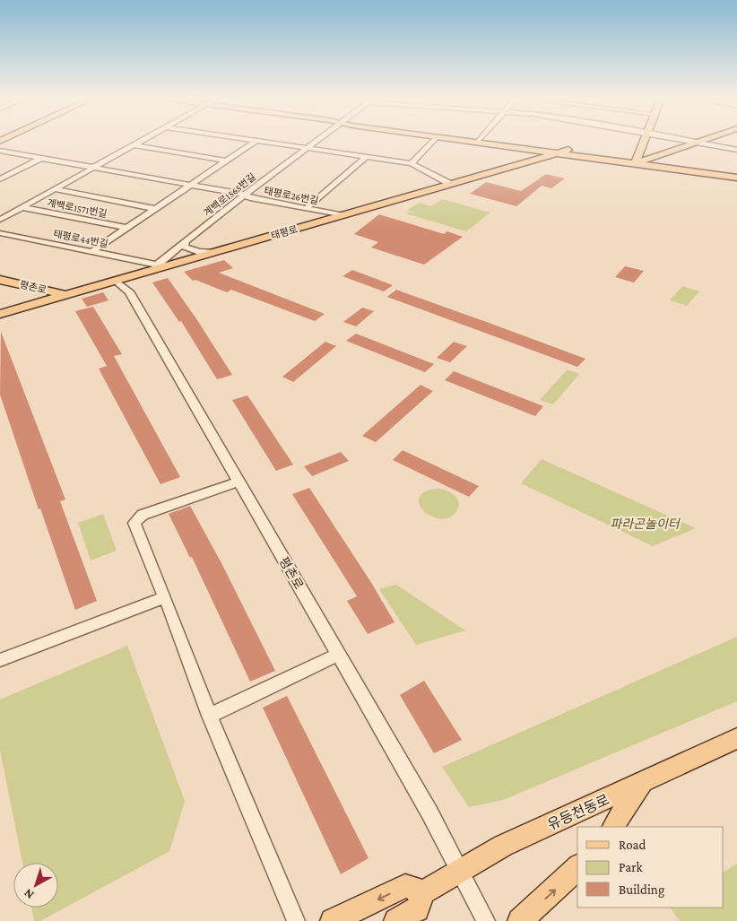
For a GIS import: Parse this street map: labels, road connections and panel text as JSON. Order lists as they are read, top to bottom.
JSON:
{
  "streets": {
    "main road": ["태평로", "평촌로", "유등천동로"],
    "street": [
      "계백로1565번길",
      "태평로26번길",
      "계백로1571번길",
      "태평로44번길"
    ]
  },
  "crossings": [
    ["계백로1565번길", "태평로26번길"],
    ["계백로1565번길", "태평로"],
    ["계백로1565번길", "태평로44번길"],
    ["태평로26번길", "태평로"],
    ["태평로", "태평로44번길"],
    ["태평로", "평촌로"],
    ["평촌로", "유등천동로"]
  ],
  "parks": ["파라곤놀이터"],
  "legend": ["Road", "Park", "Building"],
  "north": "bottom left"
}
